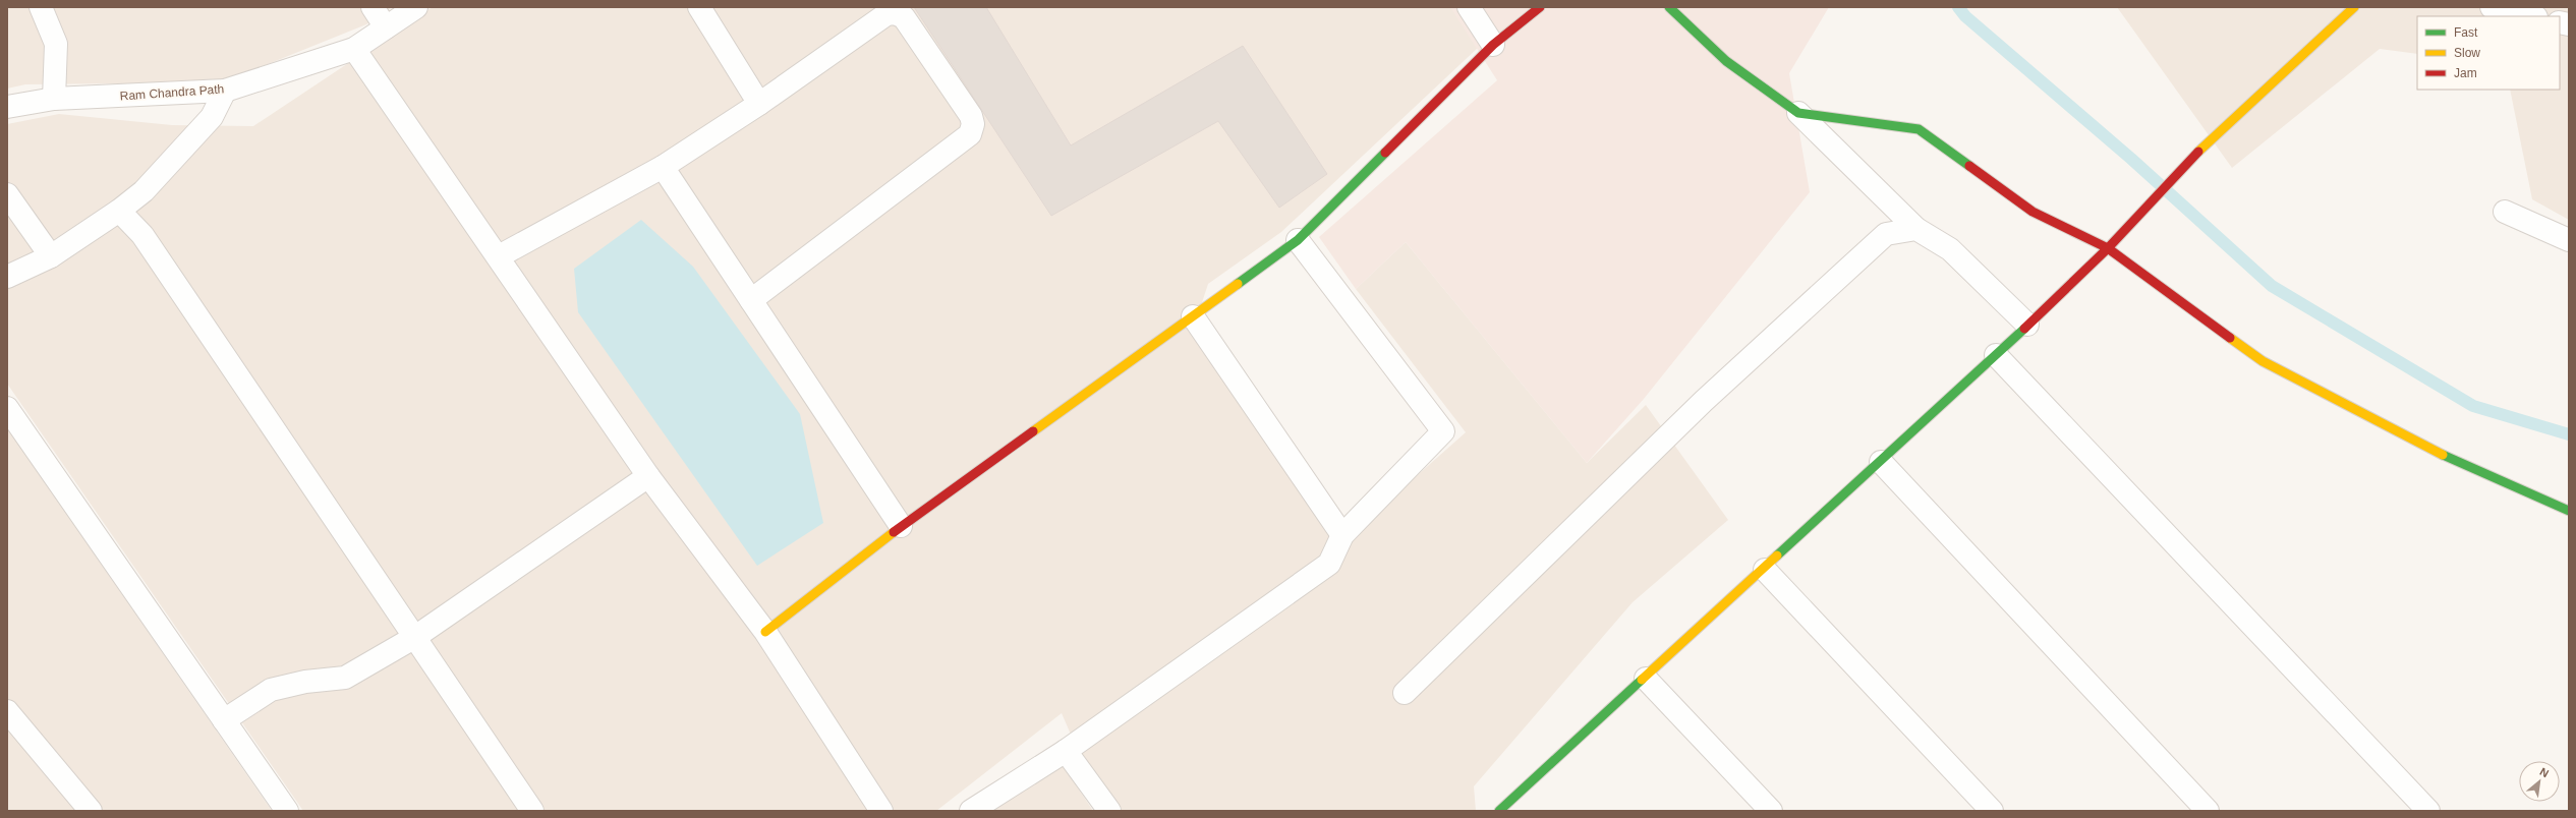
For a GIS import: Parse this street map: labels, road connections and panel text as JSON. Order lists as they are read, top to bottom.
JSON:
{
  "streets": {
    "street": ["Ram Chandra Path"]
  },
  "legend": ["Fast", "Slow", "Jam"],
  "north": "top right"
}
